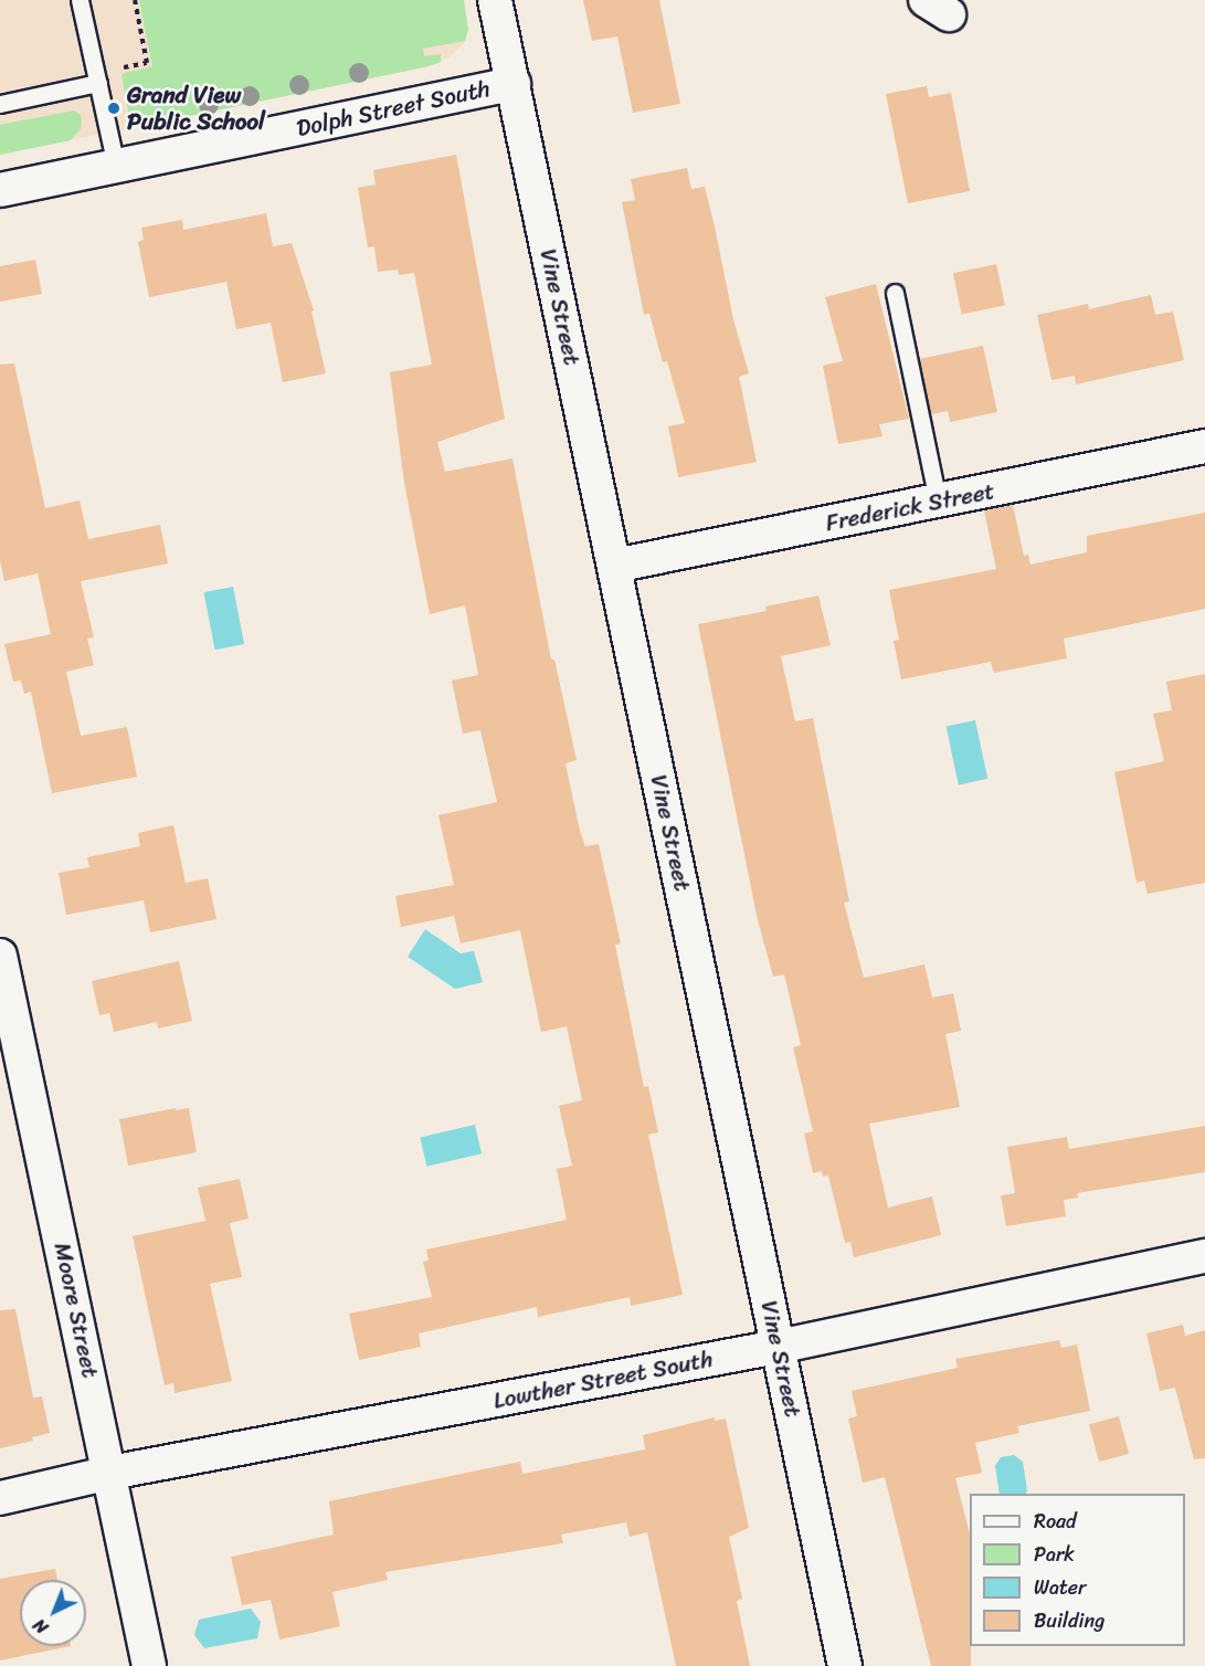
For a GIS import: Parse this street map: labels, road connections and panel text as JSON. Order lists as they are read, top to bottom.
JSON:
{
  "streets": {
    "street": [
      "Dolph Street South",
      "Vine Street",
      "Frederick Street",
      "Moore Street",
      "Lowther Street South"
    ]
  },
  "crossings": [
    ["Dolph Street South", "Vine Street"],
    ["Vine Street", "Frederick Street"],
    ["Vine Street", "Lowther Street South"],
    ["Moore Street", "Lowther Street South"]
  ],
  "places": ["Grand View Public School"],
  "legend": [
    "Road",
    "Park",
    "Water",
    "Building"
  ],
  "north": "bottom left"
}
